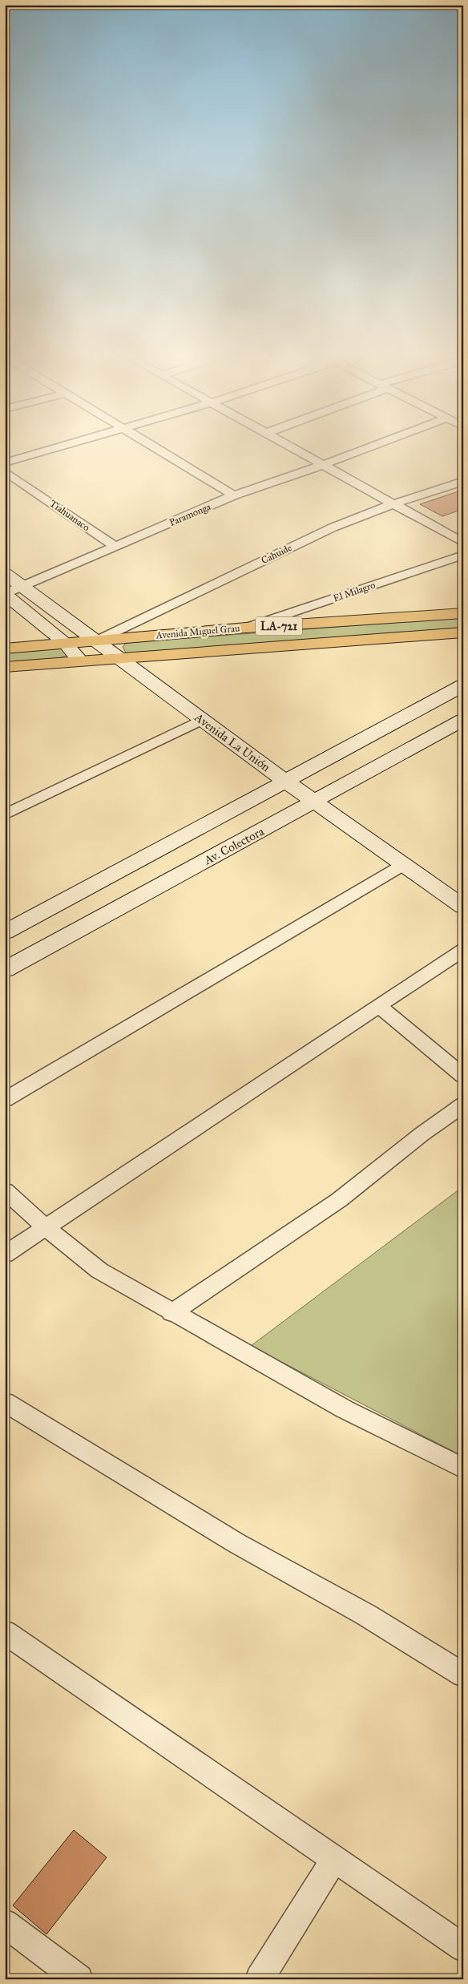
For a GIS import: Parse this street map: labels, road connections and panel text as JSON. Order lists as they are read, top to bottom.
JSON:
{
  "streets": {
    "main road": ["LA-721", "Avenida Miguel Grau"],
    "street": [
      "Paramonga",
      "Tiahuanaco",
      "Cahuide",
      "El Milagro",
      "Avenida La Unión",
      "Av. Colectora"
    ]
  },
  "crossings": [
    ["Paramonga", "Tiahuanaco"],
    ["Paramonga", "Avenida La Unión"],
    ["Cahuide", "Avenida Miguel Grau"],
    ["Cahuide", "Avenida La Unión"],
    ["El Milagro", "Avenida Miguel Grau"],
    ["Avenida Miguel Grau", "Avenida La Unión"],
    ["Avenida La Unión", "Av. Colectora"]
  ]
}
